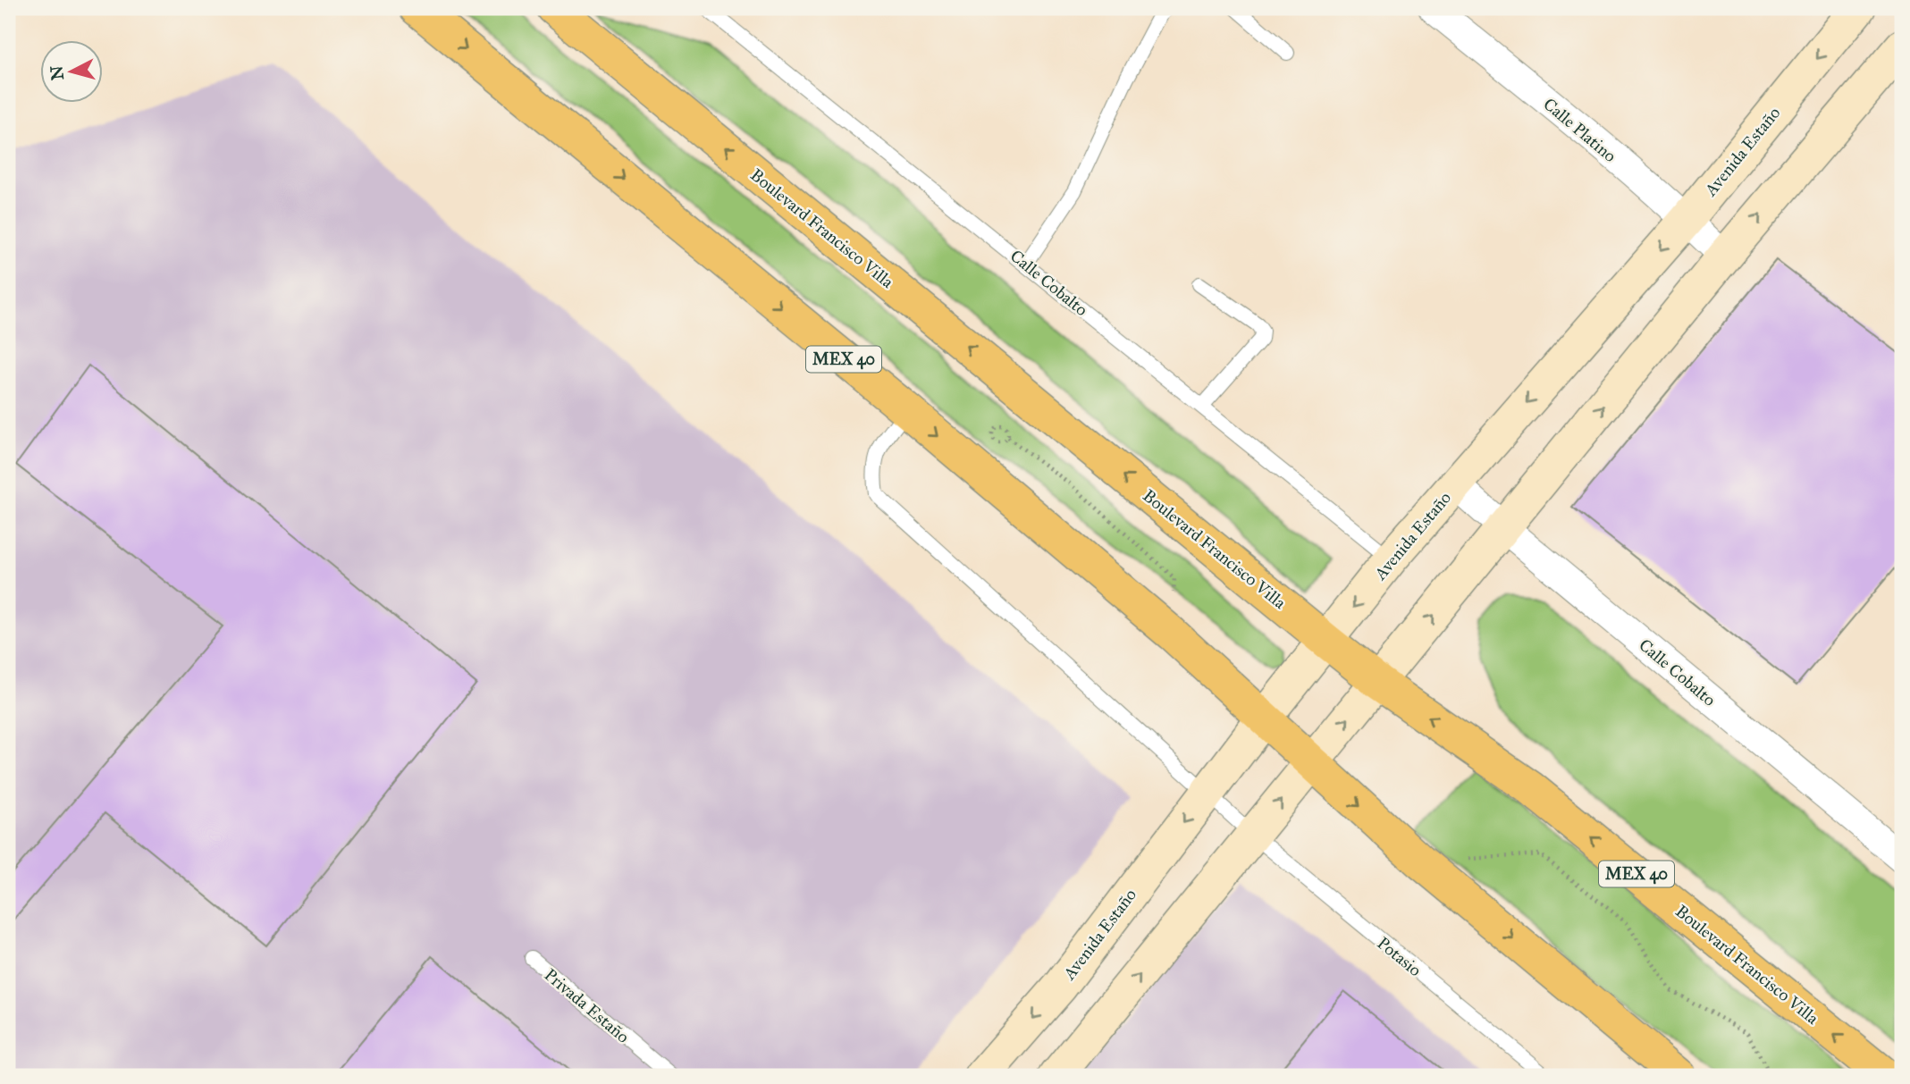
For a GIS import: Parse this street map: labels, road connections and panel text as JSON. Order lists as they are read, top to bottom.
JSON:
{
  "streets": {
    "main road": ["Avenida Estaño", "Boulevard Francisco Villa", "MEX 40"],
    "street": ["Calle Platino", "Calle Cobalto"],
    "lane": ["Potasio", "Privada Estaño"]
  },
  "crossings": [
    ["Calle Platino", "Avenida Estaño"],
    ["Avenida Estaño", "Boulevard Francisco Villa"],
    ["Avenida Estaño", "Calle Cobalto"],
    ["Avenida Estaño", "MEX 40"],
    ["Avenida Estaño", "Potasio"],
    ["MEX 40", "Potasio"]
  ],
  "north": "left"
}
